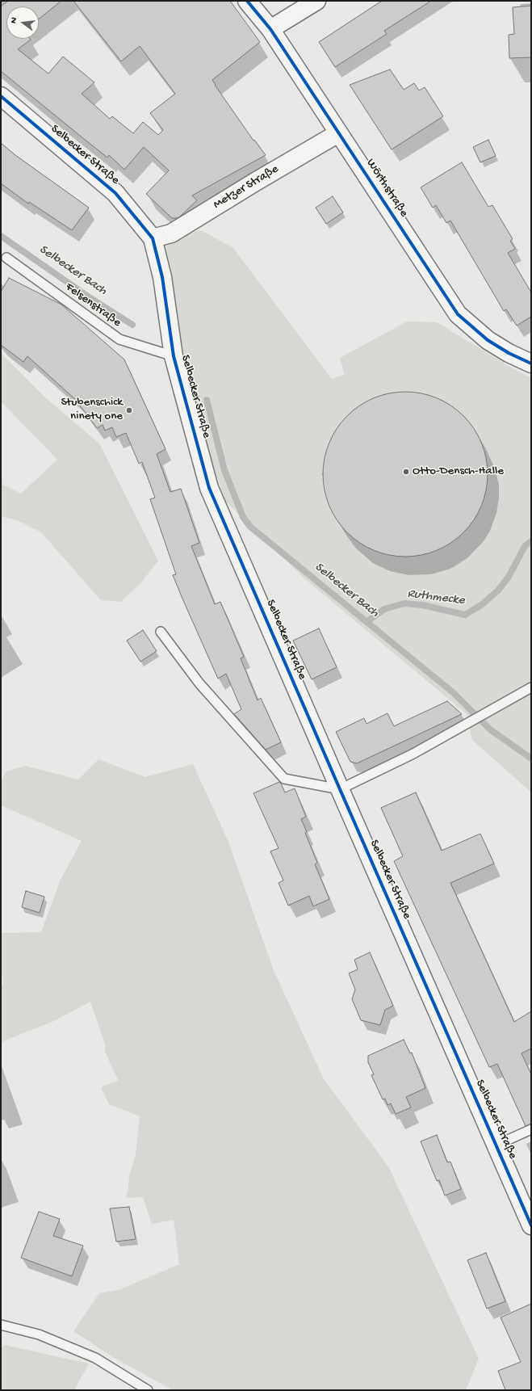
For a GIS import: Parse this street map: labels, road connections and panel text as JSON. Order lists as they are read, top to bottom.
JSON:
{
  "streets": {
    "main road": ["Selbecker Straße", "Metzer Straße", "Wörthstraße"],
    "lane": ["Felsenstraße"]
  },
  "crossings": [
    ["Selbecker Straße", "Metzer Straße"],
    ["Selbecker Straße", "Felsenstraße"],
    ["Metzer Straße", "Wörthstraße"]
  ],
  "water": ["Selbecker Bach", "Ruthmecke"],
  "places": ["Stubenschick ninety one", "Otto-Densch-Halle"],
  "north": "left"
}
